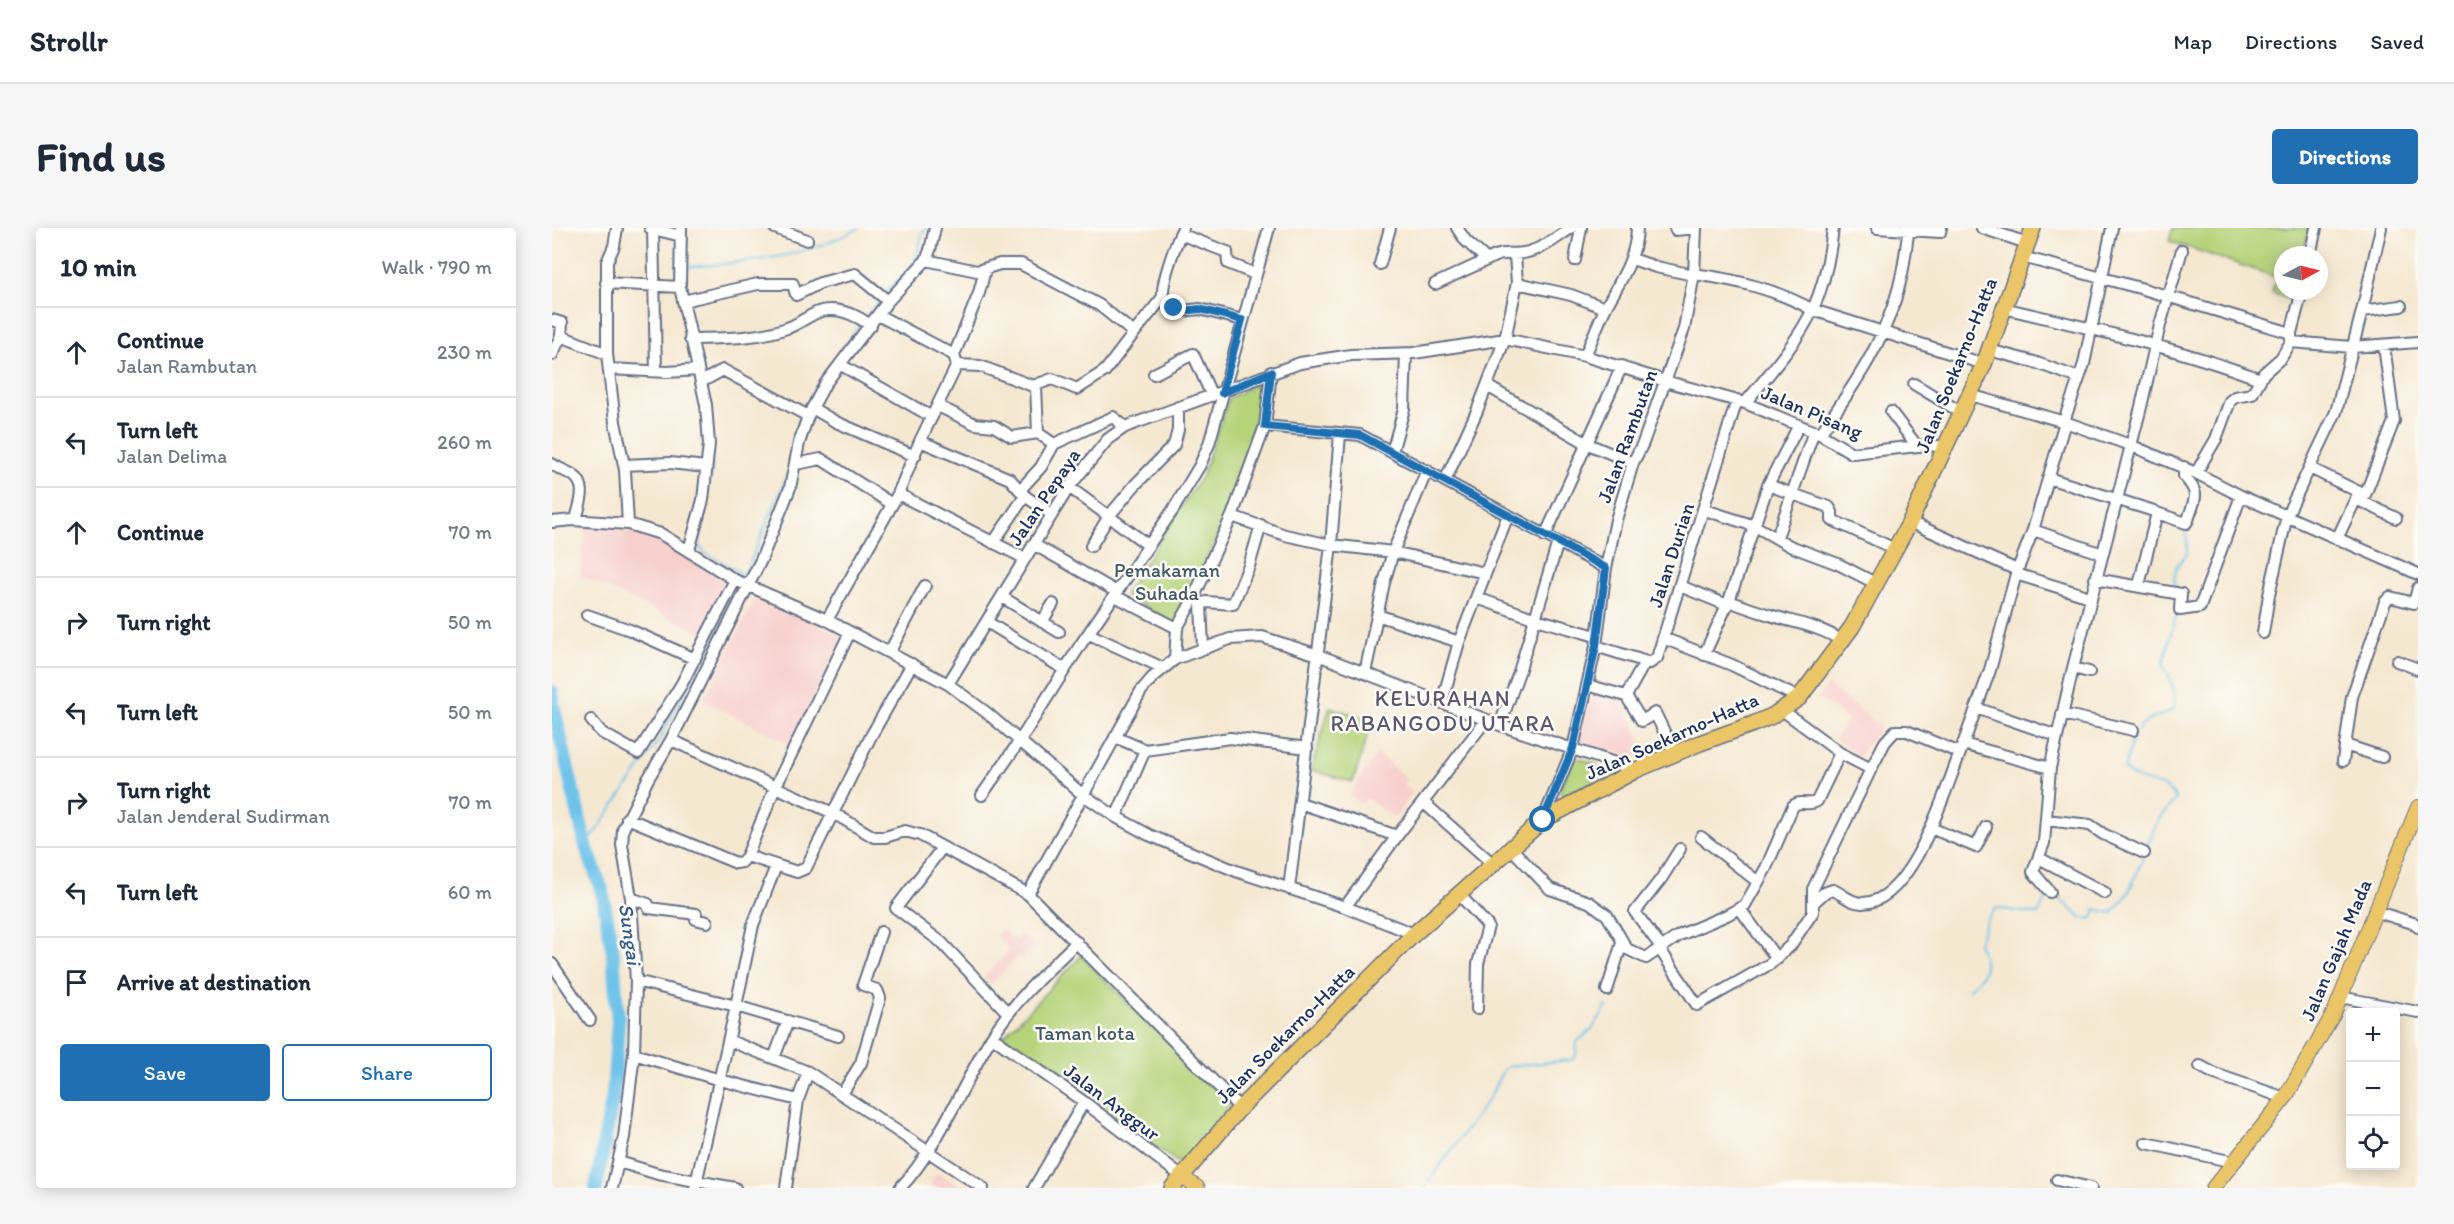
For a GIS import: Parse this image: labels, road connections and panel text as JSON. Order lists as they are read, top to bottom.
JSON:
{
  "streets": {
    "highway": ["Jalan Soekarno-Hatta"],
    "main road": ["Jalan Gajah Mada"],
    "street": [
      "Jalan Pisang",
      "Jalan Rambutan",
      "Jalan Pepaya",
      "Jalan Durian",
      "Jalan Anggur"
    ]
  },
  "crossings": [
    ["Jalan Soekarno-Hatta", "Jalan Pisang"],
    ["Jalan Soekarno-Hatta", "Jalan Rambutan"],
    ["Jalan Soekarno-Hatta", "Jalan Anggur"],
    ["Jalan Pisang", "Jalan Rambutan"],
    ["Jalan Pisang", "Jalan Pepaya"],
    ["Jalan Pisang", "Jalan Durian"]
  ],
  "districts": ["KELURAHAN RABANGODU UTARA"],
  "water": ["Sungai"],
  "parks": ["Pemakaman Suhada", "Taman kota"],
  "north": "right",
  "page": {
    "header": "Strollr",
    "nav": ["Map", "Directions", "Saved"],
    "buttons": [
      "Directions",
      ["Save", "Share"]
    ],
    "title": "Find us",
    "heading": ["10 min", "Walk · 790 m"],
    "list": [
      ["Continue", "Jalan Rambutan", "230 m"],
      ["Turn left", "Jalan Delima", "260 m"],
      ["Continue", "70 m"],
      ["Turn right", "50 m"],
      ["Turn left", "50 m"],
      ["Turn right", "Jalan Jenderal Sudirman", "70 m"],
      ["Turn left", "60 m"],
      "Arrive at destination"
    ],
    "map_buttons": ["+", "−"]
  }
}
